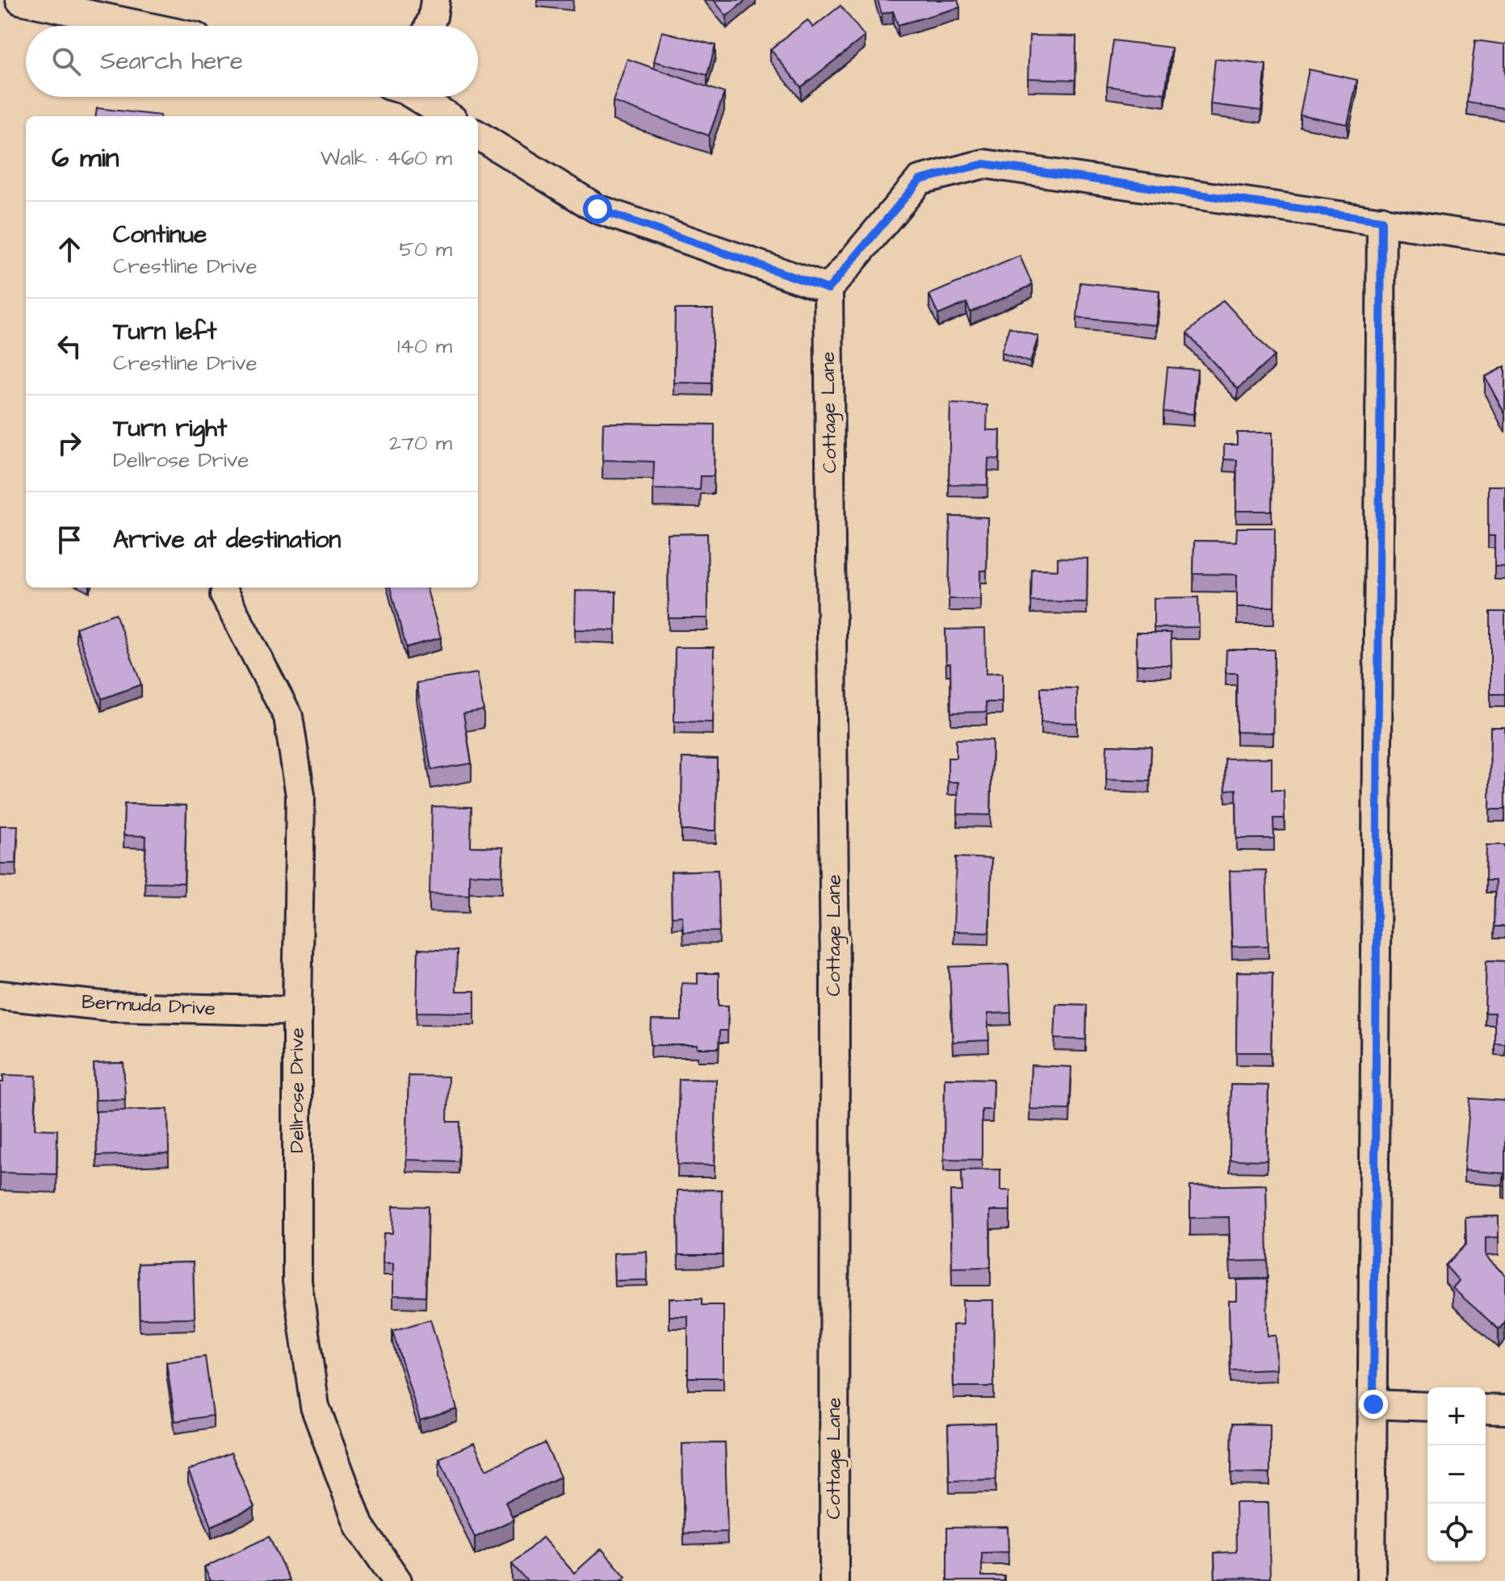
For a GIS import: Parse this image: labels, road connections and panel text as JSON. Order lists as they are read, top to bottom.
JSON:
{
  "streets": {
    "street": ["Cottage Lane", "Bermuda Drive", "Dellrose Drive"]
  },
  "crossings": [
    ["Bermuda Drive", "Dellrose Drive"]
  ],
  "page": {
    "search": "Search here",
    "heading": ["6 min", "Walk · 460 m"],
    "list": [
      ["Continue", "Crestline Drive", "50 m"],
      ["Turn left", "Crestline Drive", "140 m"],
      ["Turn right", "Dellrose Drive", "270 m"],
      "Arrive at destination"
    ],
    "map_buttons": ["+", "−"]
  }
}
